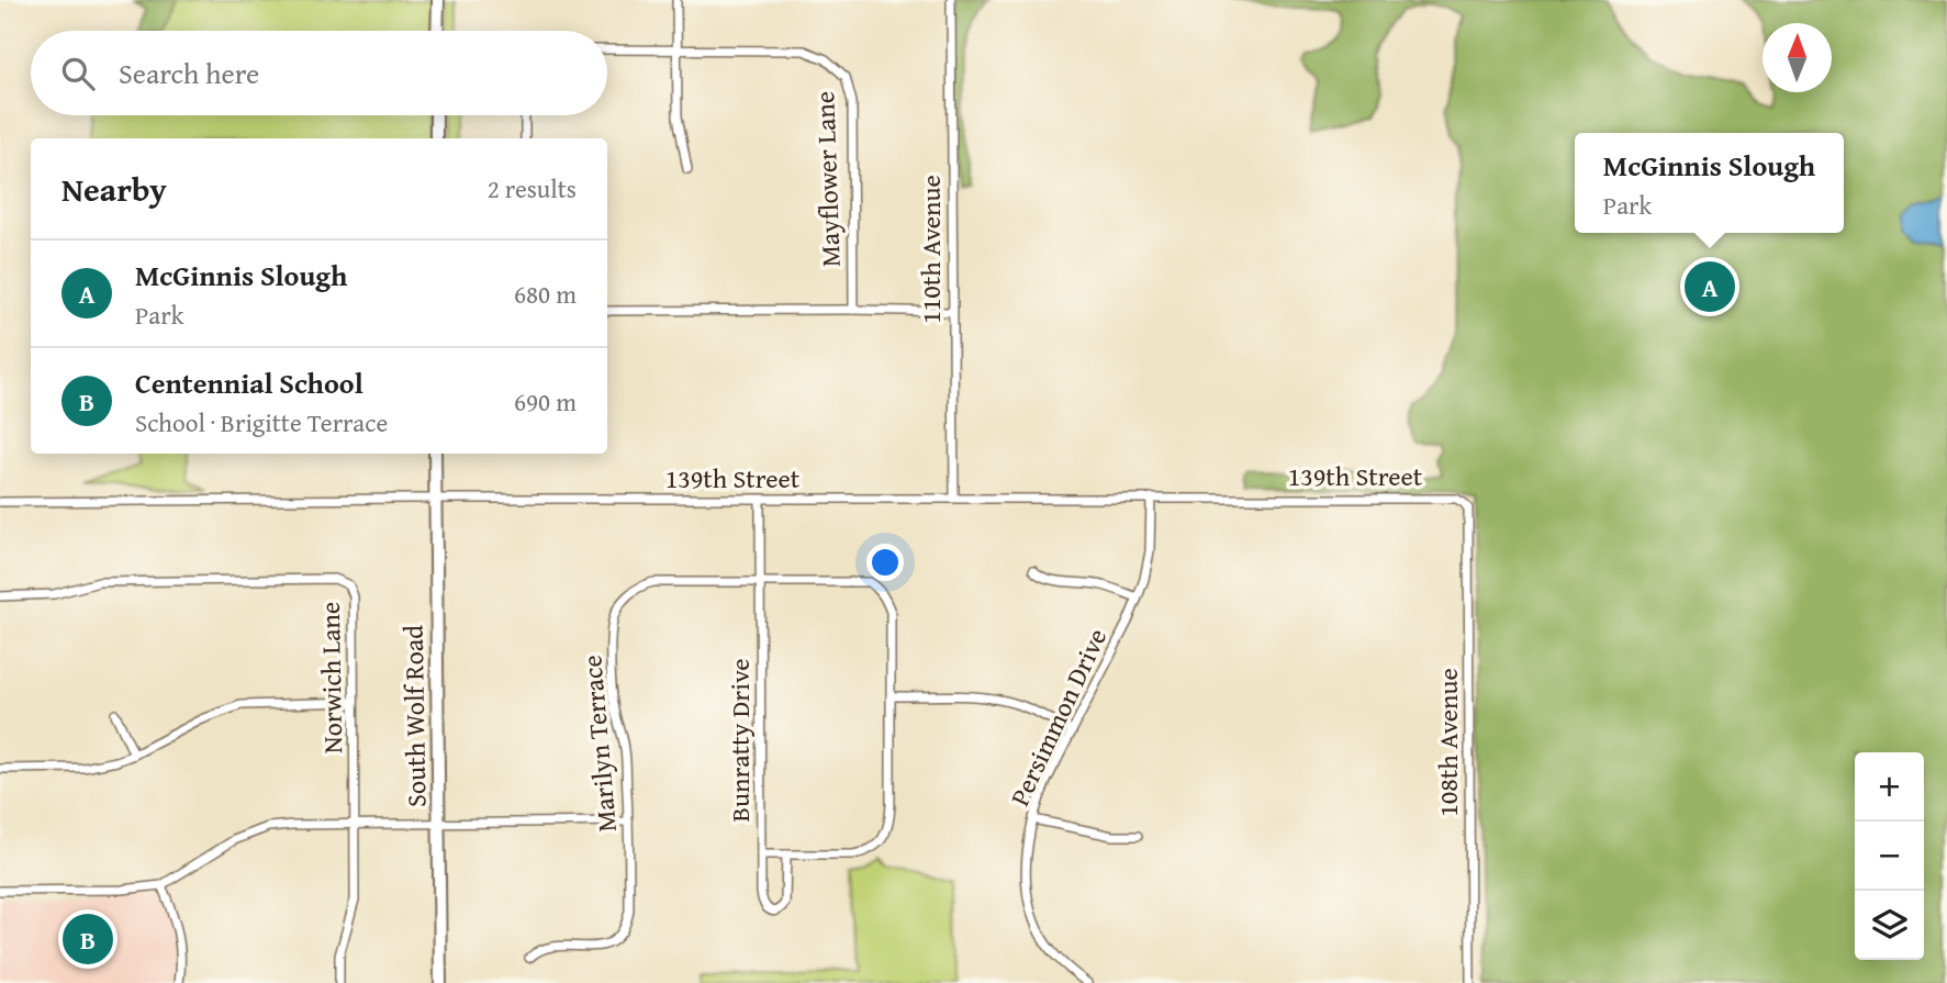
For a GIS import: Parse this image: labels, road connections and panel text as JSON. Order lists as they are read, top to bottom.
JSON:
{
  "streets": {
    "main road": ["South Wolf Road"],
    "street": [
      "Mayflower Lane",
      "110th Avenue",
      "139th Street",
      "Norwich Lane",
      "Persimmon Drive",
      "Bunratty Drive",
      "108th Avenue",
      "Marilyn Terrace"
    ]
  },
  "crossings": [
    ["110th Avenue", "139th Street"],
    ["139th Street", "South Wolf Road"],
    ["139th Street", "Persimmon Drive"],
    ["139th Street", "Bunratty Drive"],
    ["139th Street", "108th Avenue"],
    ["Bunratty Drive", "Marilyn Terrace"]
  ],
  "north": "top",
  "page": {
    "search": "Search here",
    "popup": ["McGinnis Slough", "Park"],
    "heading": ["Nearby", "2 results"],
    "list": [
      {
        "mark": "A",
        "name": "McGinnis Slough",
        "note": "Park",
        "value": "680 m"
      },
      {
        "mark": "B",
        "name": "Centennial School",
        "note": "School · Brigitte Terrace",
        "value": "690 m"
      }
    ],
    "pins": ["A", "B"],
    "map_buttons": ["+", "−"]
  }
}
